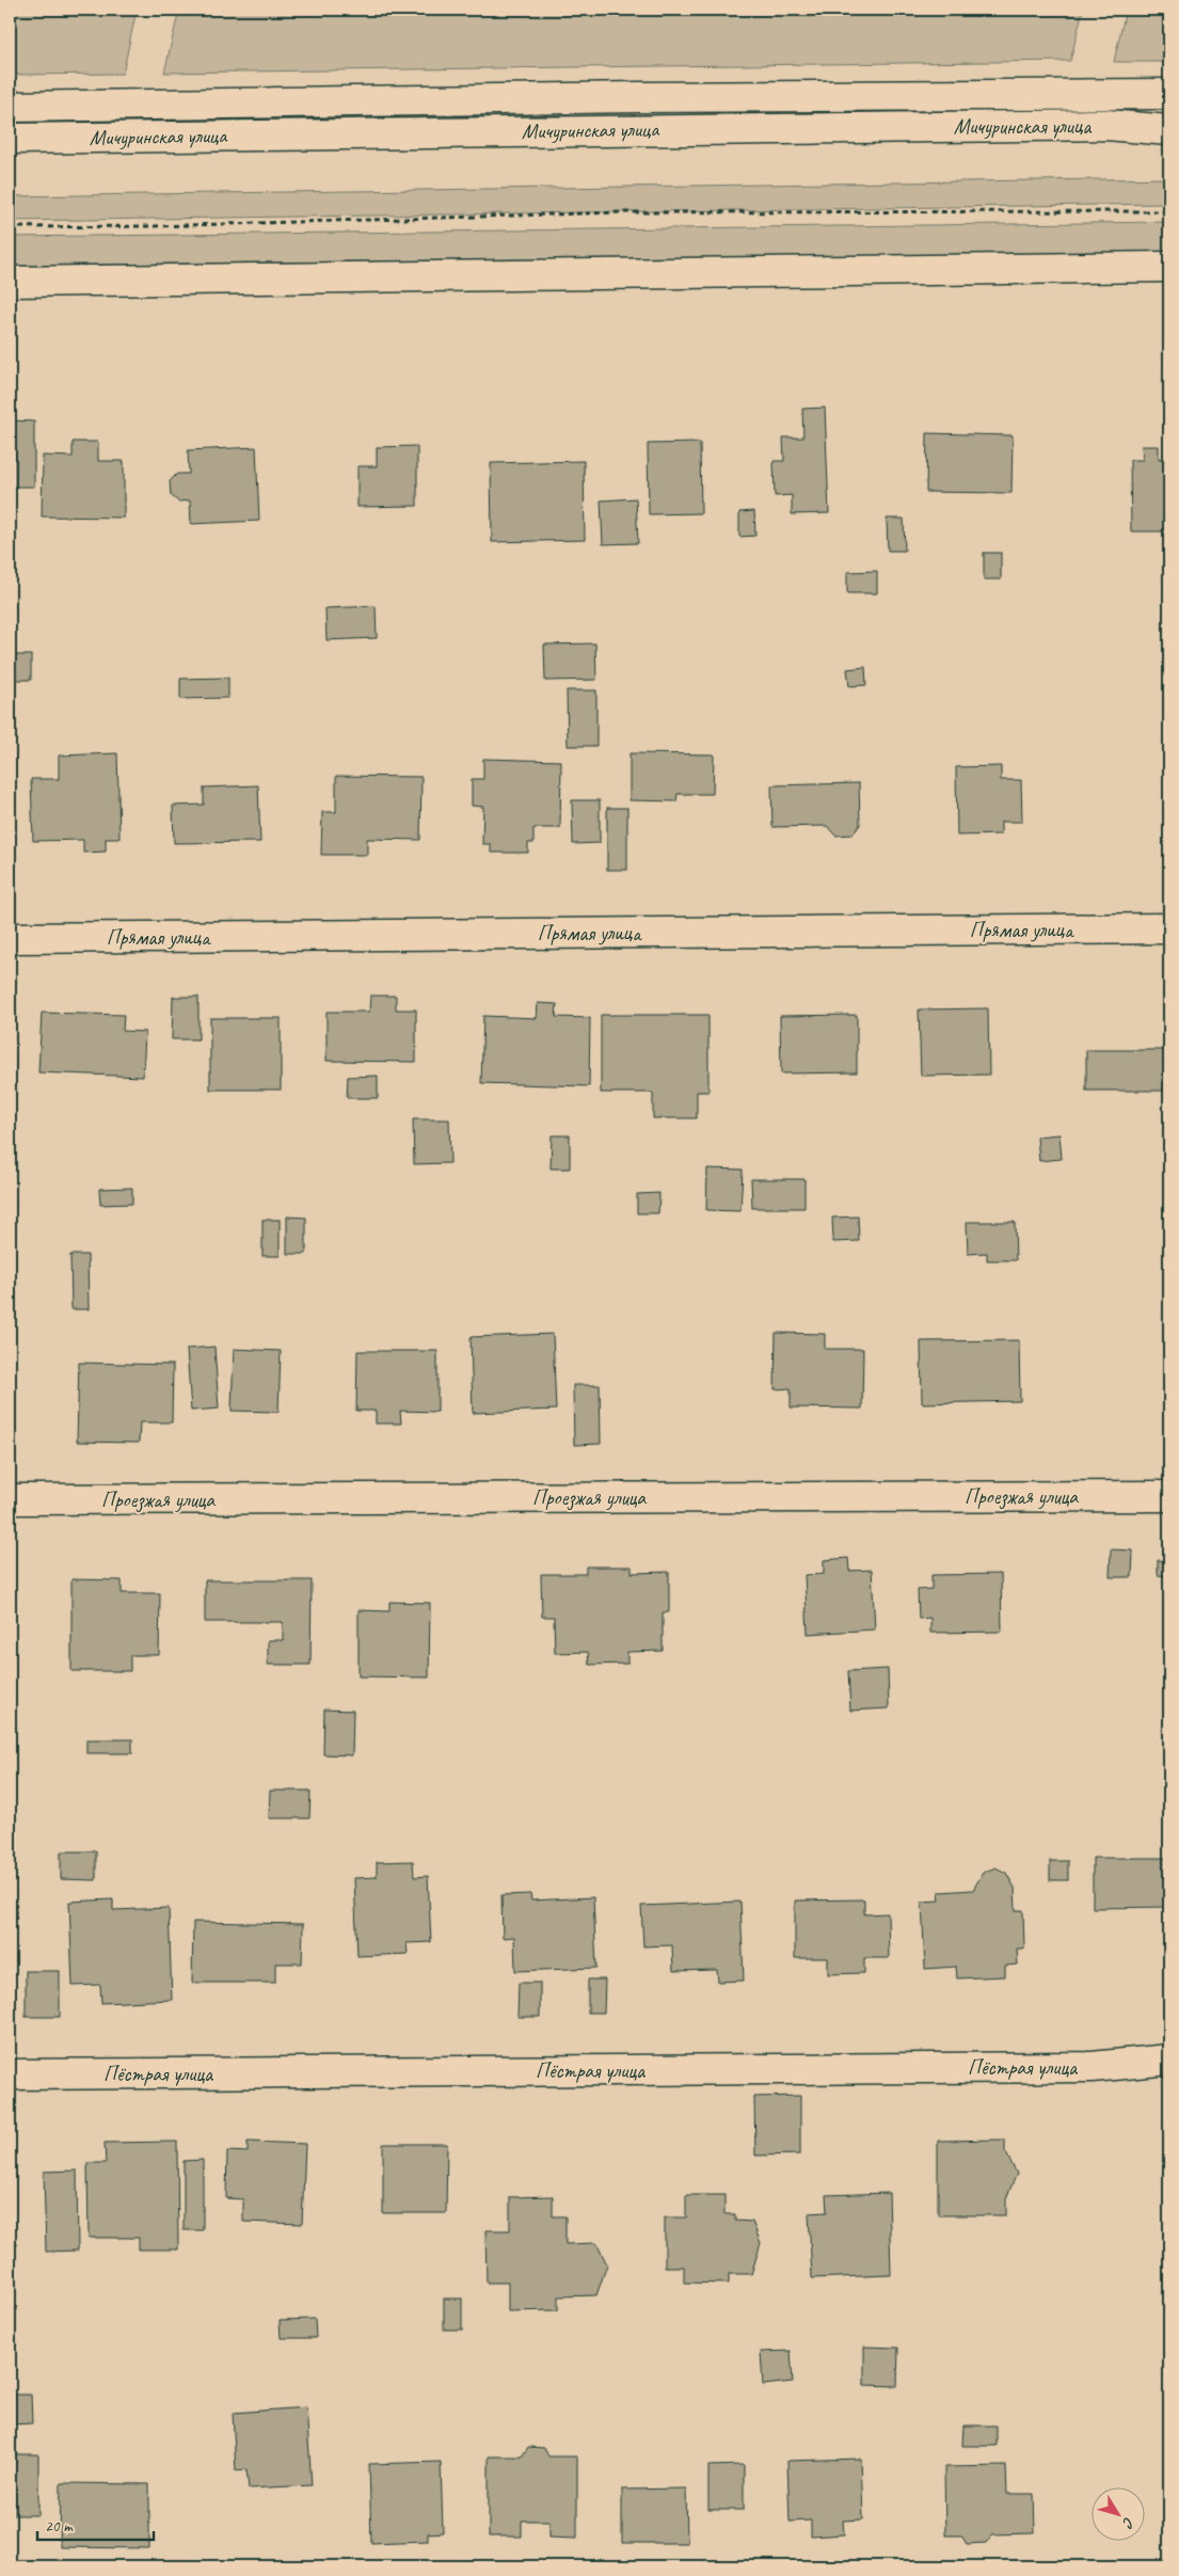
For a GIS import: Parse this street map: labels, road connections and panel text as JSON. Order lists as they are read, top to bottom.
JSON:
{
  "streets": {
    "street": [
      "Мичуринская улица",
      "Прямая улица",
      "Проезжая улица",
      "Пёстрая улица"
    ]
  },
  "scale_bar": "20 m",
  "north": "bottom right"
}
